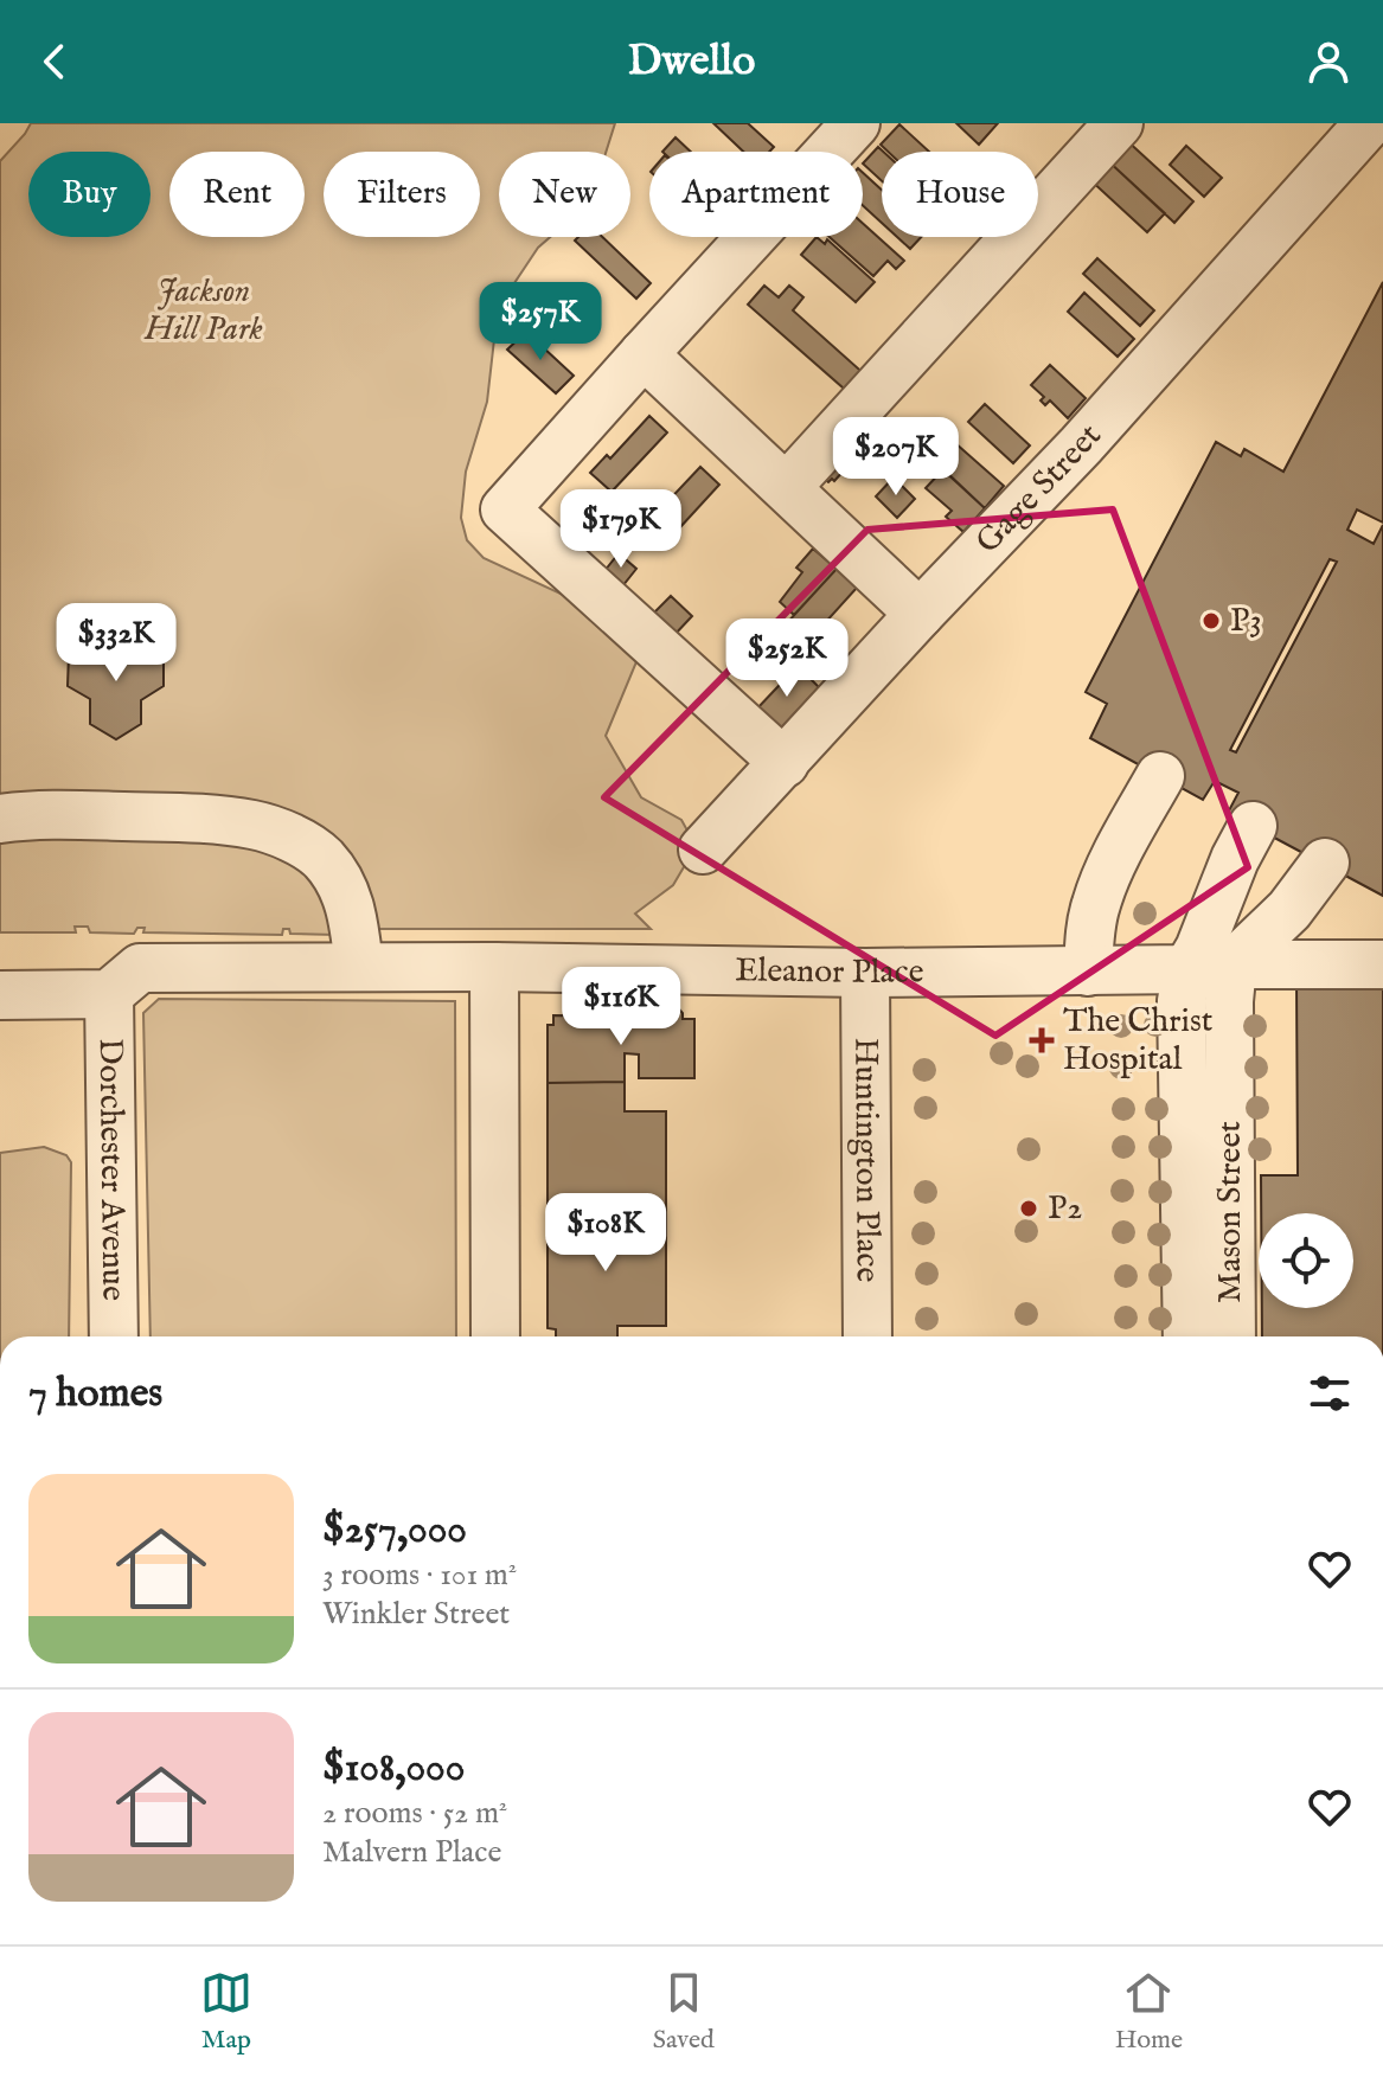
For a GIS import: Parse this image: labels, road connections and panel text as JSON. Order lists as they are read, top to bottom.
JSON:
{
  "streets": {
    "street": [
      "Gage Street",
      "Eleanor Place",
      "Huntington Place",
      "Dorchester Avenue",
      "Mason Street"
    ]
  },
  "crossings": [
    ["Eleanor Place", "Huntington Place"],
    ["Eleanor Place", "Dorchester Avenue"],
    ["Eleanor Place", "Mason Street"]
  ],
  "parks": ["Jackson Hill Park"],
  "places": {
    "other": ["P3", "P2"],
    "health": ["The Christ Hospital"]
  },
  "page": {
    "header": "Dwello",
    "chip": [
      "Buy",
      "Rent",
      "Filters",
      "New",
      "Apartment",
      "House"
    ],
    "price": [
      "$257K",
      "$207K",
      "$179K",
      "$332K",
      "$252K",
      "$116K",
      "$108K"
    ],
    "heading": "7 homes",
    "list": [
      {
        "name": "$257,000",
        "note": "3 rooms · 101 m² · Winkler Street"
      },
      {
        "name": "$108,000",
        "note": "2 rooms · 52 m² · Malvern Place"
      }
    ],
    "tabs": ["Map", "Saved", "Home"]
  }
}
